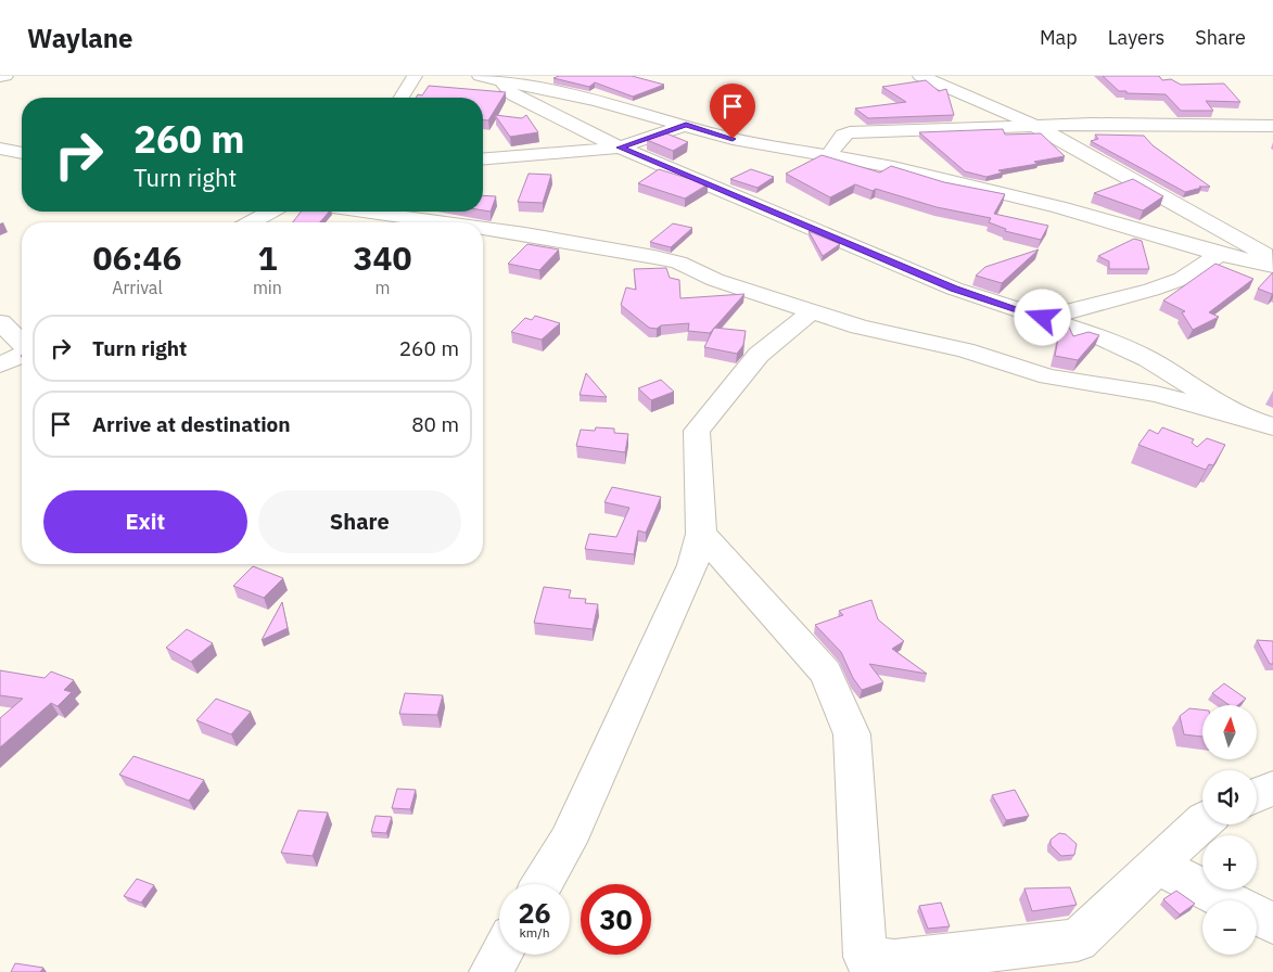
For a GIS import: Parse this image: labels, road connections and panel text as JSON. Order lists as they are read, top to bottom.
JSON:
{
  "north": "top",
  "page": {
    "header": "Waylane",
    "nav": ["Map", "Layers", "Share"],
    "turn": ["260 m", "Turn right"],
    "eta": [
      "06:46",
      "Arrival",
      "1",
      "min",
      "340",
      "m"
    ],
    "list": [
      {
        "name": "Turn right",
        "value": "260 m"
      },
      {
        "name": "Arrive at destination",
        "value": "80 m"
      }
    ],
    "buttons": ["Exit", "Share"],
    "map_buttons": ["+", "−"],
    "speed": "26 km/h",
    "limit": "30"
  }
}
